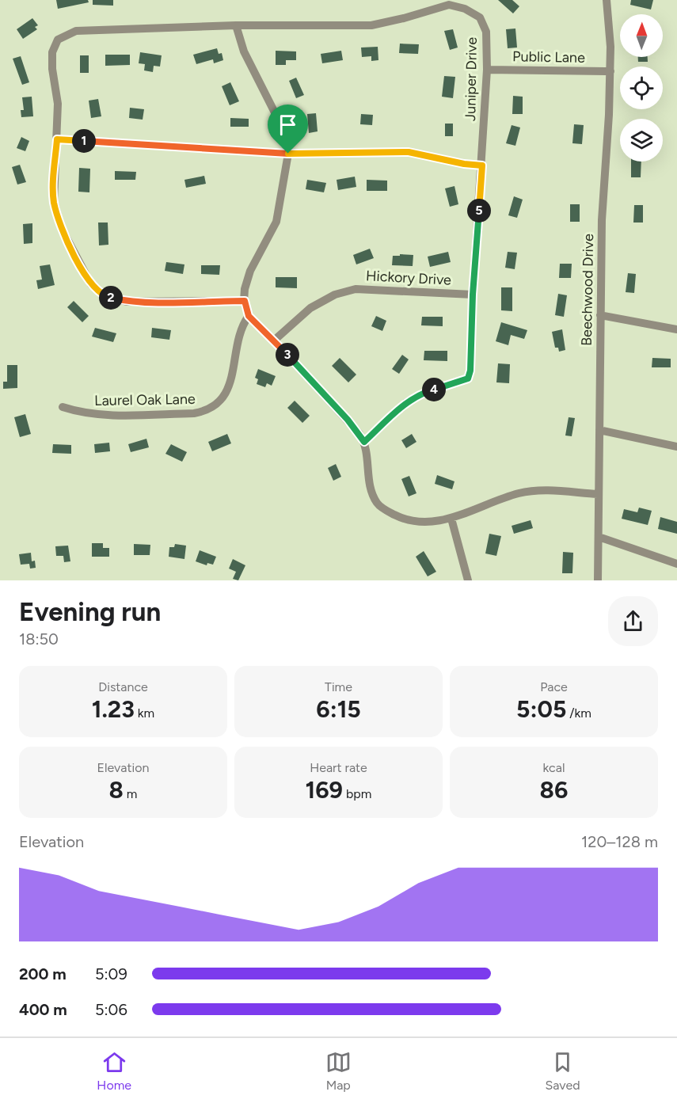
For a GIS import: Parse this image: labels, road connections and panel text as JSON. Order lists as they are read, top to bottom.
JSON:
{
  "streets": {
    "street": [
      "Public Lane",
      "Juniper Drive",
      "Hickory Drive",
      "Beechwood Drive",
      "Laurel Oak Lane"
    ]
  },
  "crossings": [
    ["Public Lane", "Juniper Drive"],
    ["Public Lane", "Beechwood Drive"],
    ["Juniper Drive", "Hickory Drive"]
  ],
  "north": "top",
  "page": {
    "pins": [
      "1",
      "5",
      "2",
      "3",
      "4"
    ],
    "heading": ["Evening run", "18:50"],
    "stats": [
      ["Distance", "1.23 km"],
      ["Time", "6:15"],
      ["Pace", "5:05 /km"],
      ["Elevation", "8 m"],
      ["Heart rate", "169 bpm"],
      ["kcal", "86"]
    ],
    "chart": ["Elevation", "120–128 m"],
    "list": [
      {
        "name": "200 m",
        "note": "5:09"
      },
      {
        "name": "400 m",
        "note": "5:06"
      }
    ],
    "tabs": ["Home", "Map", "Saved"]
  }
}
